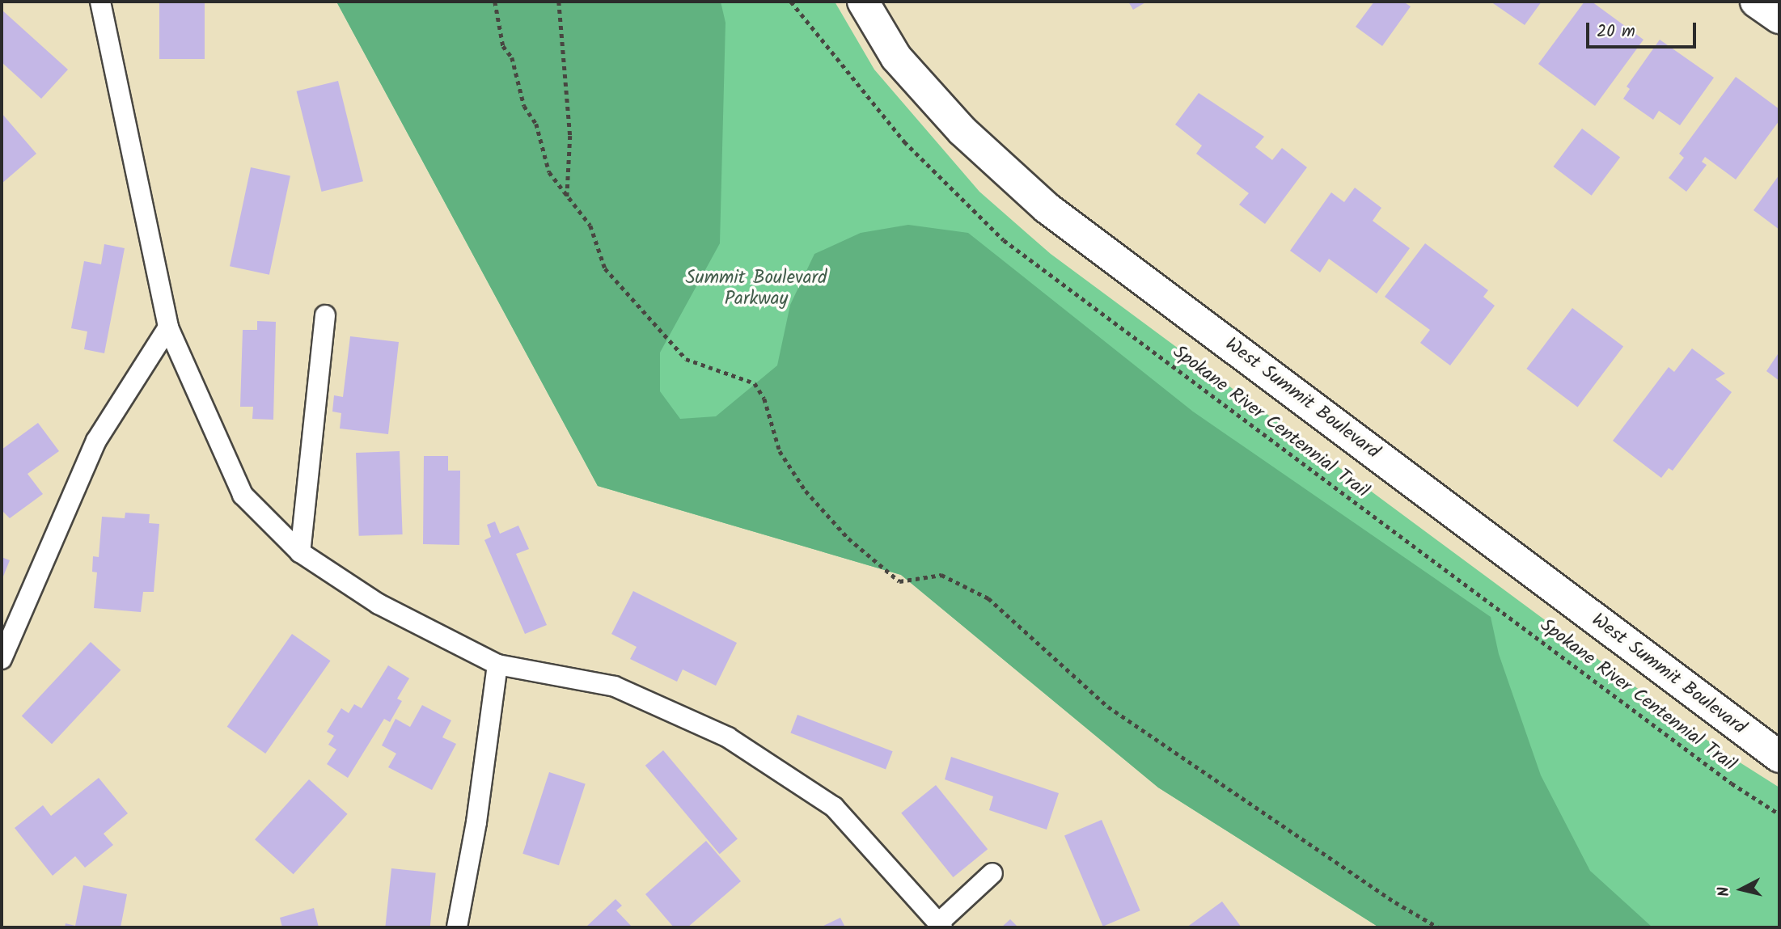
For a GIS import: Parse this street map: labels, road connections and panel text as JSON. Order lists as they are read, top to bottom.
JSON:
{
  "streets": {
    "street": ["West Summit Boulevard"],
    "path": ["Spokane River Centennial Trail"]
  },
  "parks": ["Summit Boulevard Parkway"],
  "scale_bar": "20 m",
  "north": "left"
}
